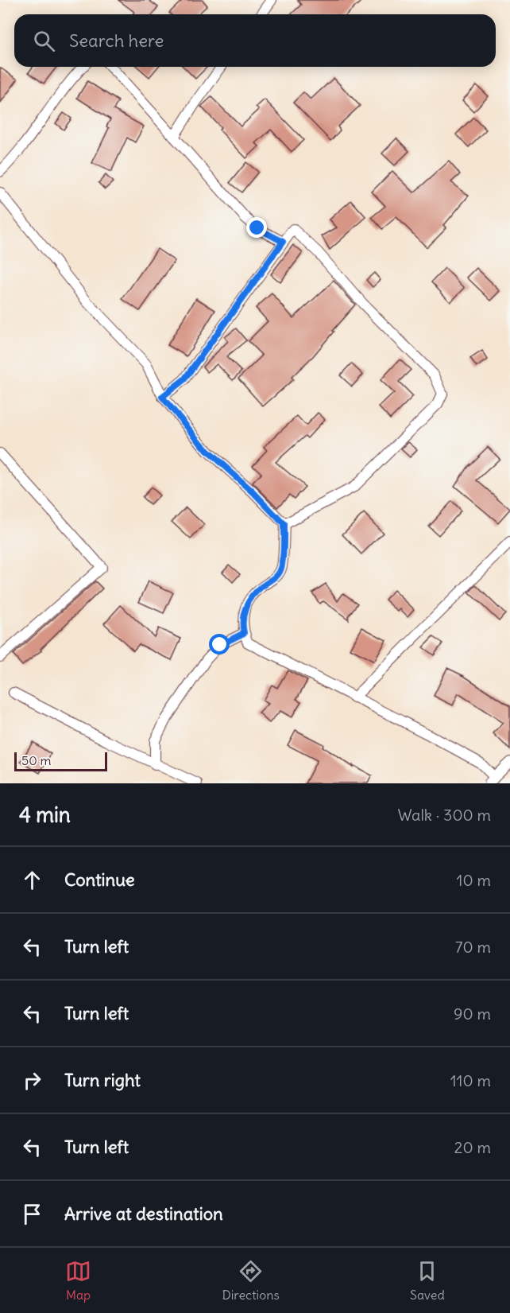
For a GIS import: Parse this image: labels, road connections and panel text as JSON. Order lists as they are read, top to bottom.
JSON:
{
  "scale_bar": "50 m",
  "page": {
    "search": "Search here",
    "scale": "50 m",
    "heading": ["4 min", "Walk · 300 m"],
    "list": [
      ["Continue", "10 m"],
      ["Turn left", "70 m"],
      ["Turn left", "90 m"],
      ["Turn right", "110 m"],
      ["Turn left", "20 m"],
      "Arrive at destination"
    ],
    "nav": ["Map", "Directions", "Saved"]
  }
}
